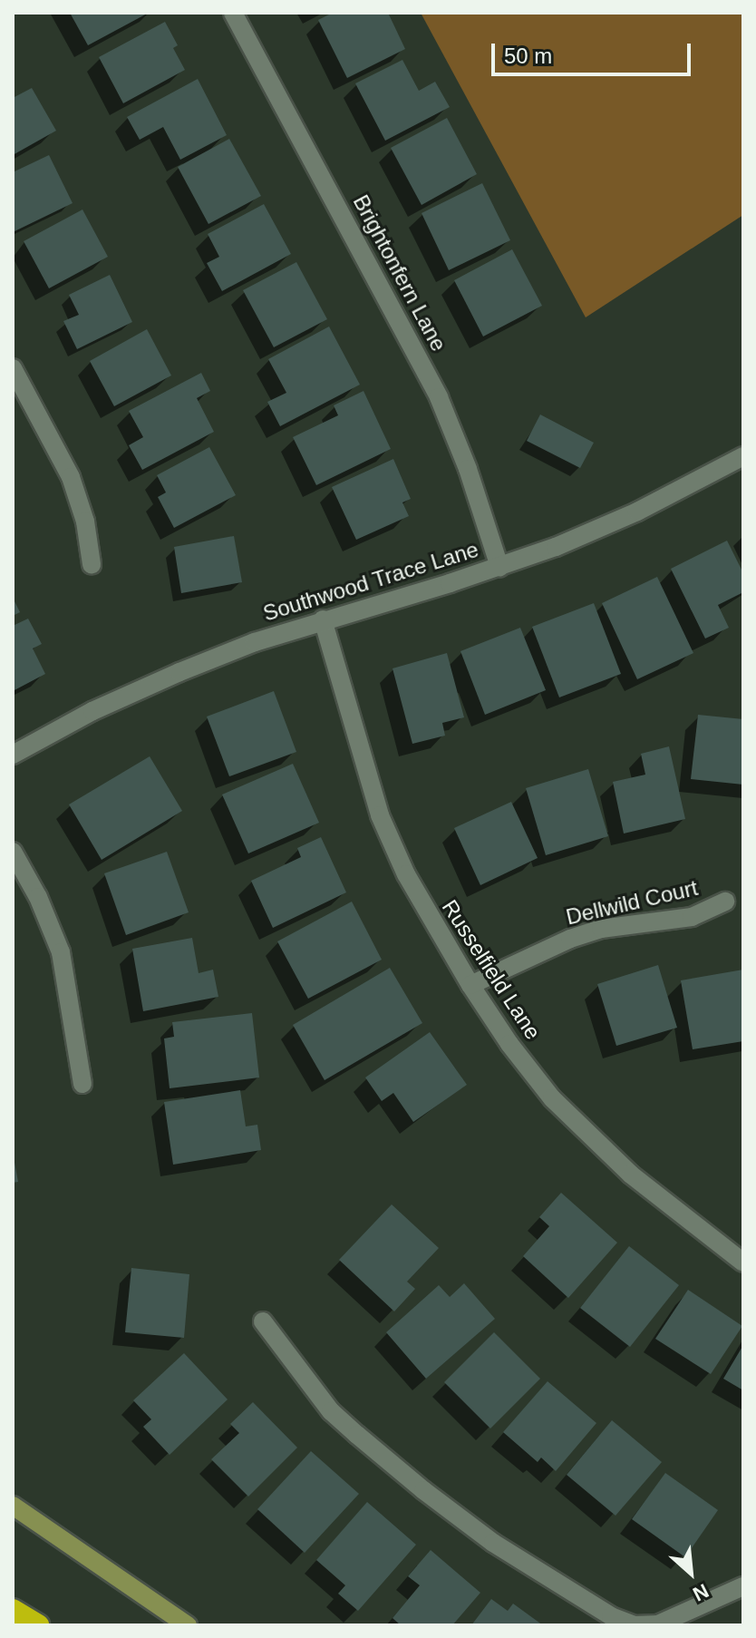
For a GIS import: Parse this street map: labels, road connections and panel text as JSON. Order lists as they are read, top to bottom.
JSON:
{
  "streets": {
    "street": [
      "Brightonfern Lane",
      "Southwood Trace Lane",
      "Dellwild Court",
      "Russelfield Lane"
    ]
  },
  "crossings": [
    ["Brightonfern Lane", "Southwood Trace Lane"],
    ["Southwood Trace Lane", "Russelfield Lane"],
    ["Dellwild Court", "Russelfield Lane"]
  ],
  "scale_bar": "50 m",
  "north": "bottom right"
}
